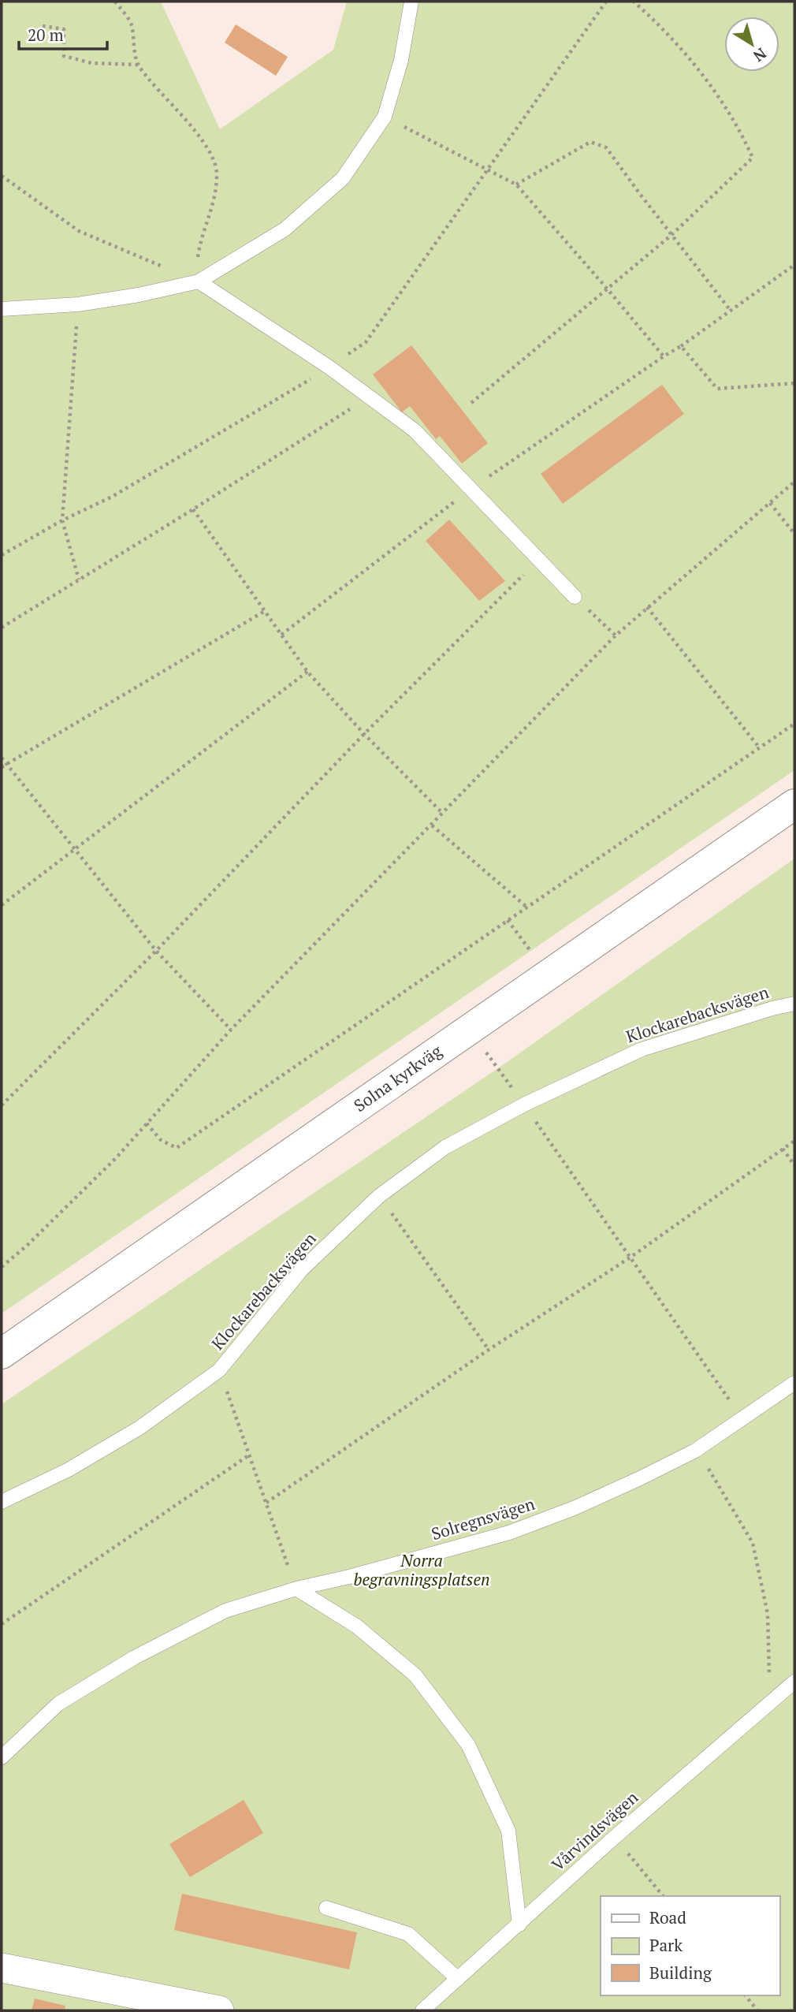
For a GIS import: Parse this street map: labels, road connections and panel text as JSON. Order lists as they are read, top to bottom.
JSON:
{
  "streets": {
    "street": ["Solna kyrkväg"],
    "lane": ["Klockarebacksvägen", "Solregnsvägen", "Vårvindsvägen"]
  },
  "parks": ["Norra begravningsplatsen"],
  "legend": ["Road", "Park", "Building"],
  "scale_bar": "20 m",
  "north": "bottom right"
}
